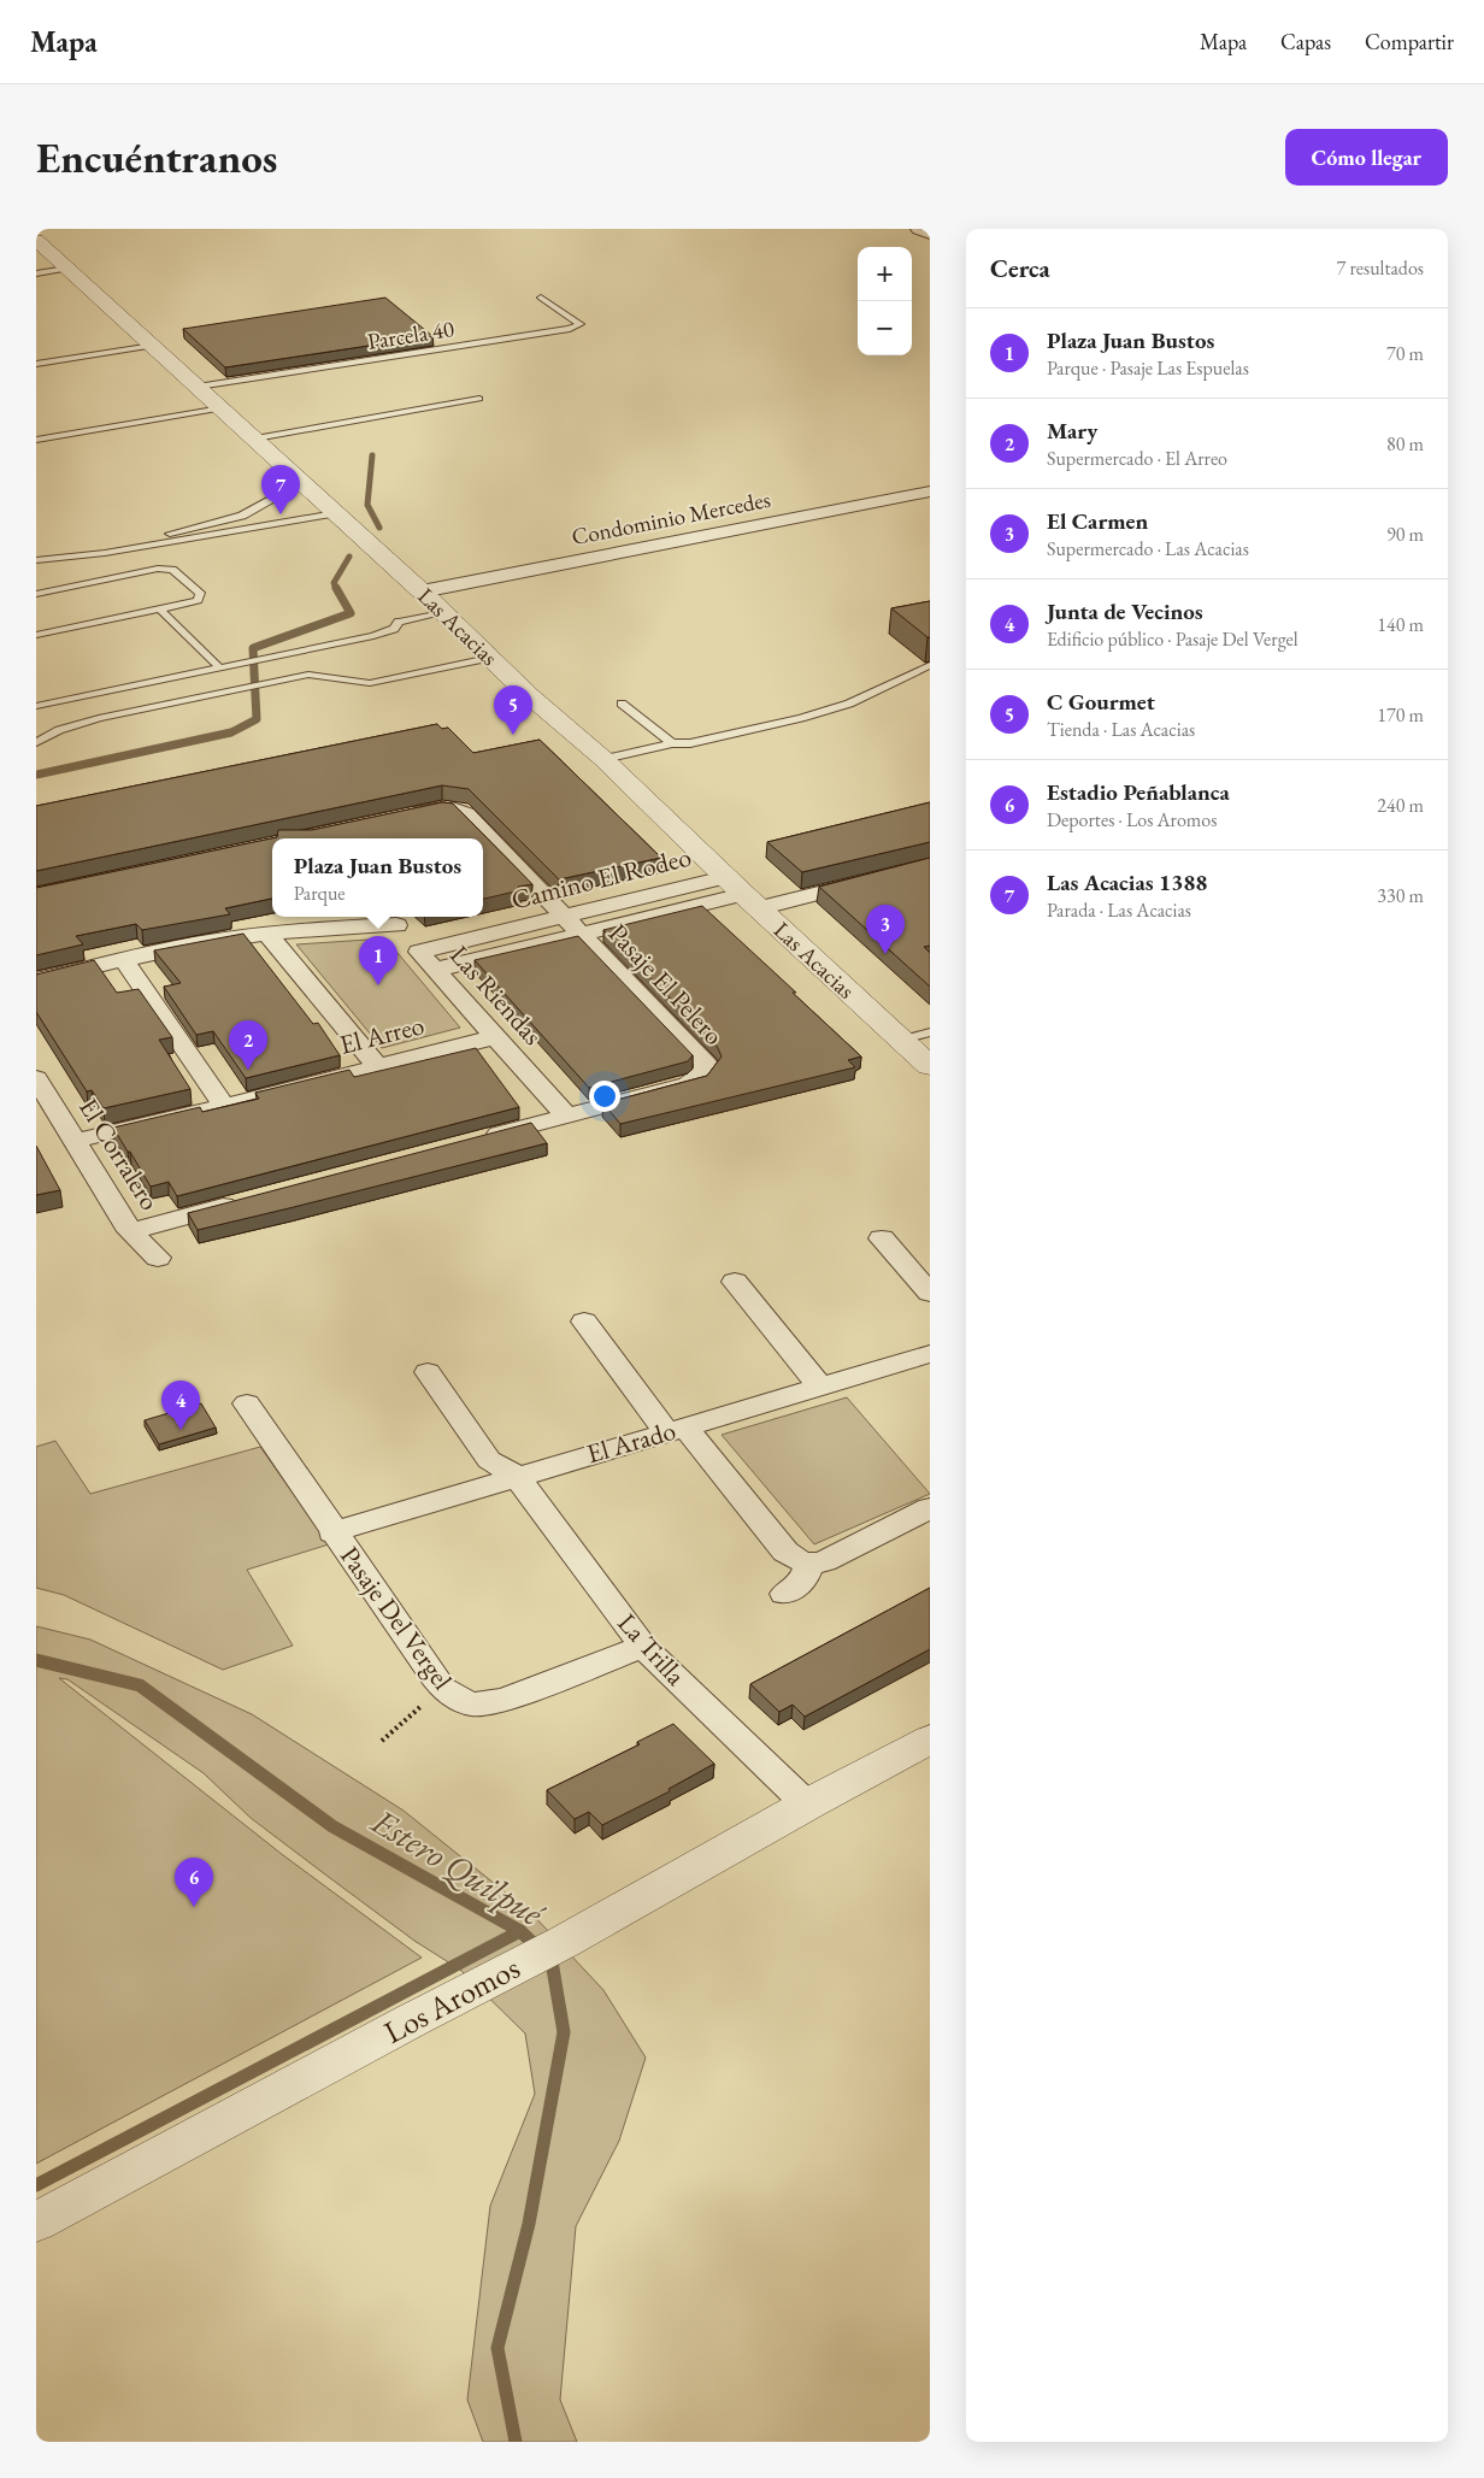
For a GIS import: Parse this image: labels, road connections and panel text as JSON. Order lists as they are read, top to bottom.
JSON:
{
  "streets": {
    "street": [
      "Condominio Mercedes",
      "Las Acacias",
      "Camino El Rodeo",
      "Pasaje El Pelero",
      "Las Riendas",
      "El Arreo",
      "El Corralero",
      "El Arado",
      "Pasaje Del Vergel",
      "La Trilla",
      "Los Aromos"
    ],
    "lane": ["Parcela 40"]
  },
  "crossings": [
    ["Parcela 40", "Las Acacias"],
    ["Condominio Mercedes", "Las Acacias"],
    ["Las Acacias", "Camino El Rodeo"],
    ["Camino El Rodeo", "Pasaje El Pelero"],
    ["Camino El Rodeo", "Las Riendas"],
    ["Pasaje El Pelero", "Las Riendas"],
    ["Las Riendas", "El Arreo"],
    ["El Arreo", "El Corralero"],
    ["El Arado", "Pasaje Del Vergel"],
    ["El Arado", "La Trilla"],
    ["Pasaje Del Vergel", "La Trilla"],
    ["La Trilla", "Los Aromos"]
  ],
  "water": ["Estero Quilpué"],
  "page": {
    "header": "Mapa",
    "nav": ["Mapa", "Capas", "Compartir"],
    "buttons": "Cómo llegar",
    "title": "Encuéntranos",
    "heading": ["Cerca", "7 resultados"],
    "map_buttons": ["+", "−"],
    "list": [
      {
        "mark": "1",
        "name": "Plaza Juan Bustos",
        "note": "Parque · Pasaje Las Espuelas",
        "value": "70 m"
      },
      {
        "mark": "2",
        "name": "Mary",
        "note": "Supermercado · El Arreo",
        "value": "80 m"
      },
      {
        "mark": "3",
        "name": "El Carmen",
        "note": "Supermercado · Las Acacias",
        "value": "90 m"
      },
      {
        "mark": "4",
        "name": "Junta de Vecinos",
        "note": "Edificio público · Pasaje Del Vergel",
        "value": "140 m"
      },
      {
        "mark": "5",
        "name": "C Gourmet",
        "note": "Tienda · Las Acacias",
        "value": "170 m"
      },
      {
        "mark": "6",
        "name": "Estadio Peñablanca",
        "note": "Deportes · Los Aromos",
        "value": "240 m"
      },
      {
        "mark": "7",
        "name": "Las Acacias 1388",
        "note": "Parada · Las Acacias",
        "value": "330 m"
      }
    ],
    "pins": [
      "7",
      "5",
      "3",
      "1",
      "2",
      "4",
      "6"
    ],
    "popup": ["Plaza Juan Bustos", "Parque"]
  }
}
